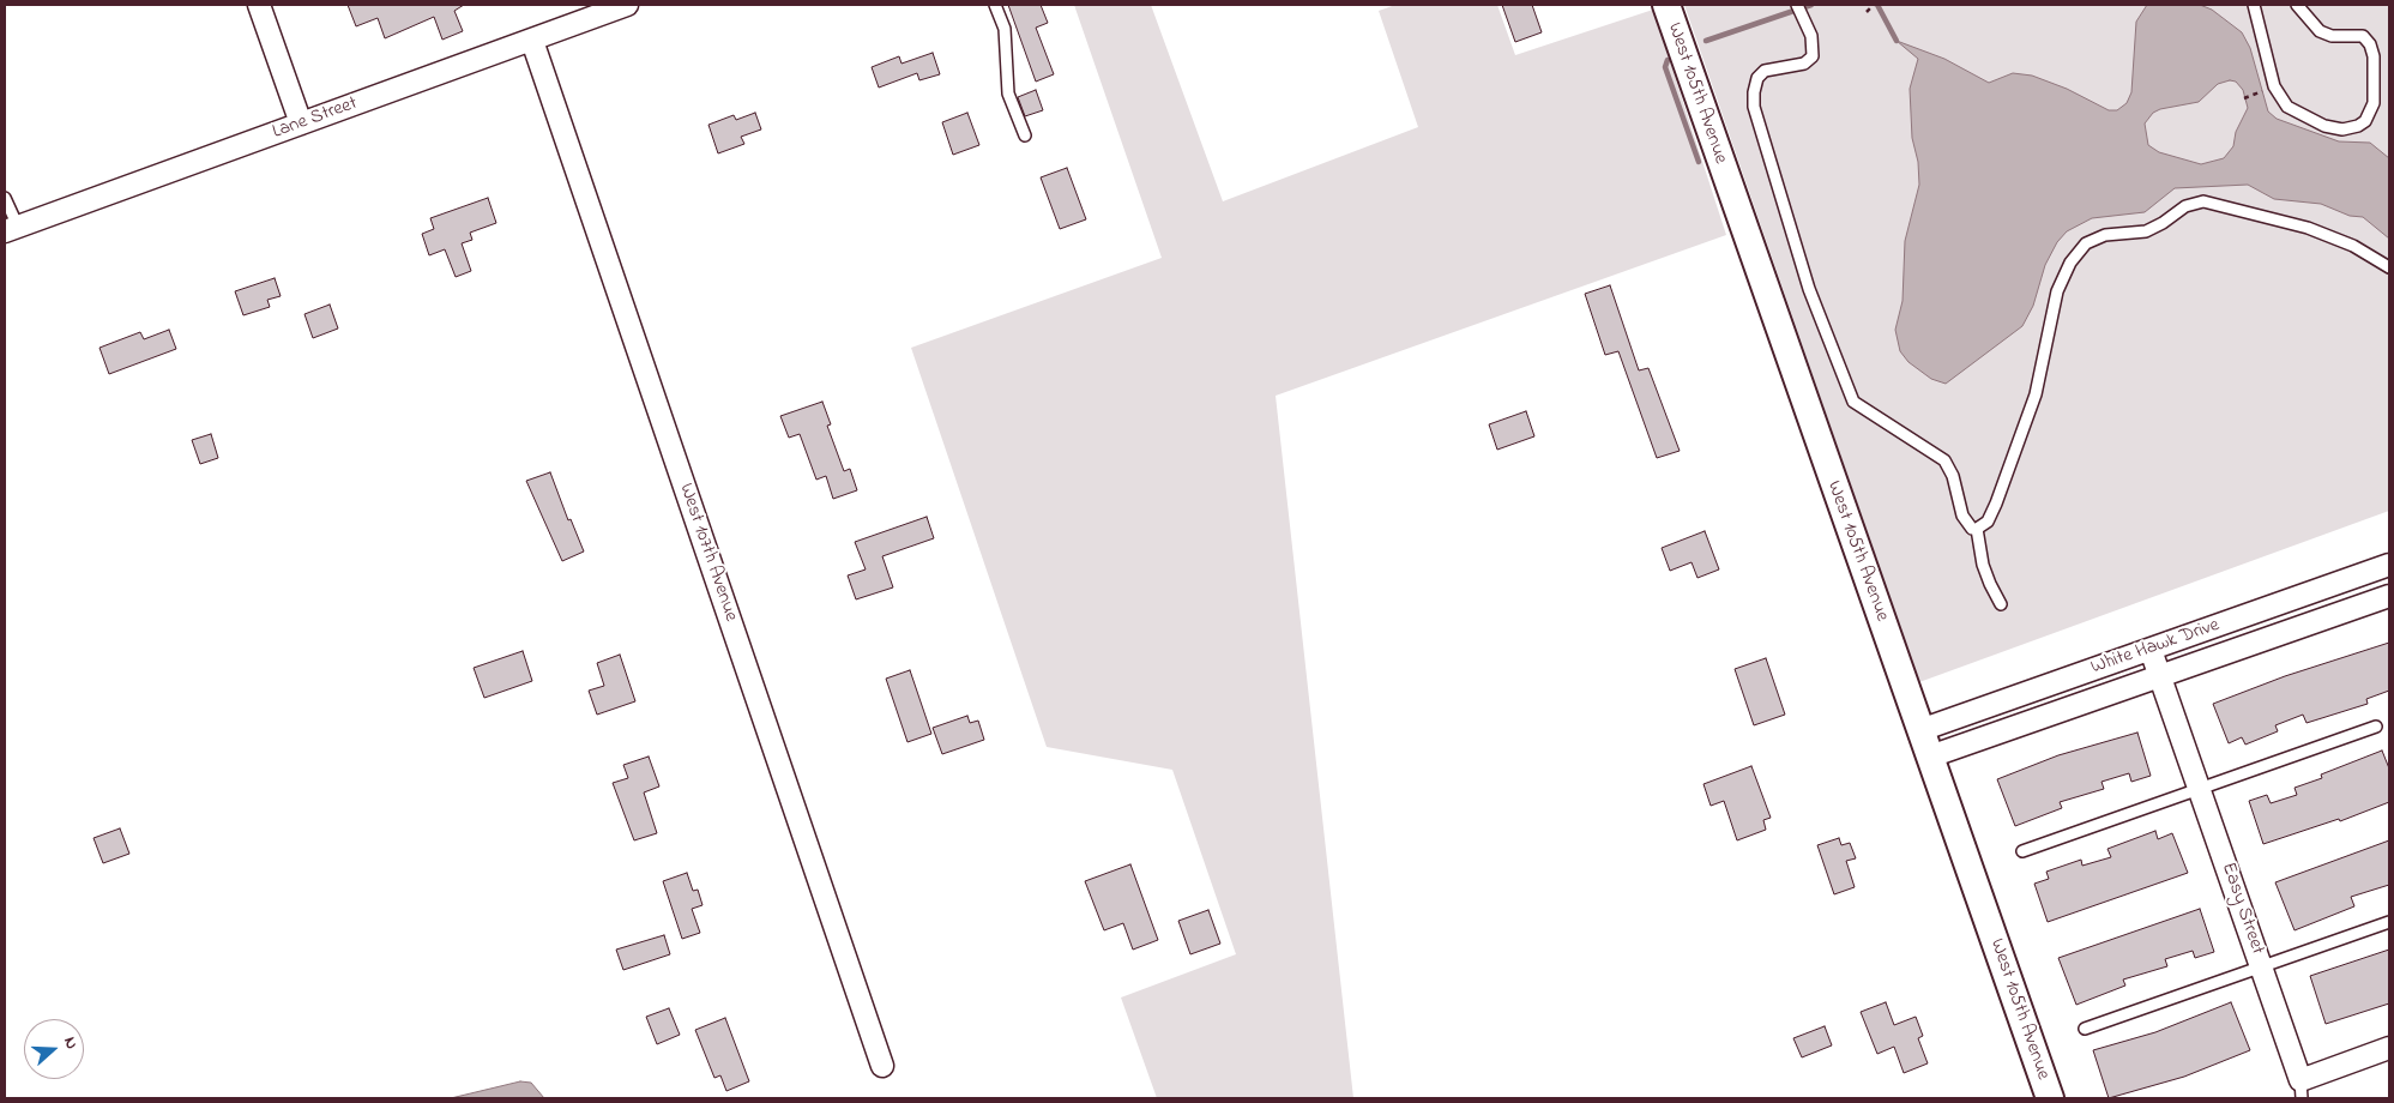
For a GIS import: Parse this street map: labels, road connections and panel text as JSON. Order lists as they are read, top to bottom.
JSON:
{
  "streets": {
    "street": [
      "West 105th Avenue",
      "Lane Street",
      "West 107th Avenue",
      "White Hawk Drive",
      "Easy Street"
    ]
  },
  "crossings": [
    ["West 105th Avenue", "White Hawk Drive"],
    ["Lane Street", "West 107th Avenue"],
    ["White Hawk Drive", "Easy Street"]
  ],
  "north": "right"
}
